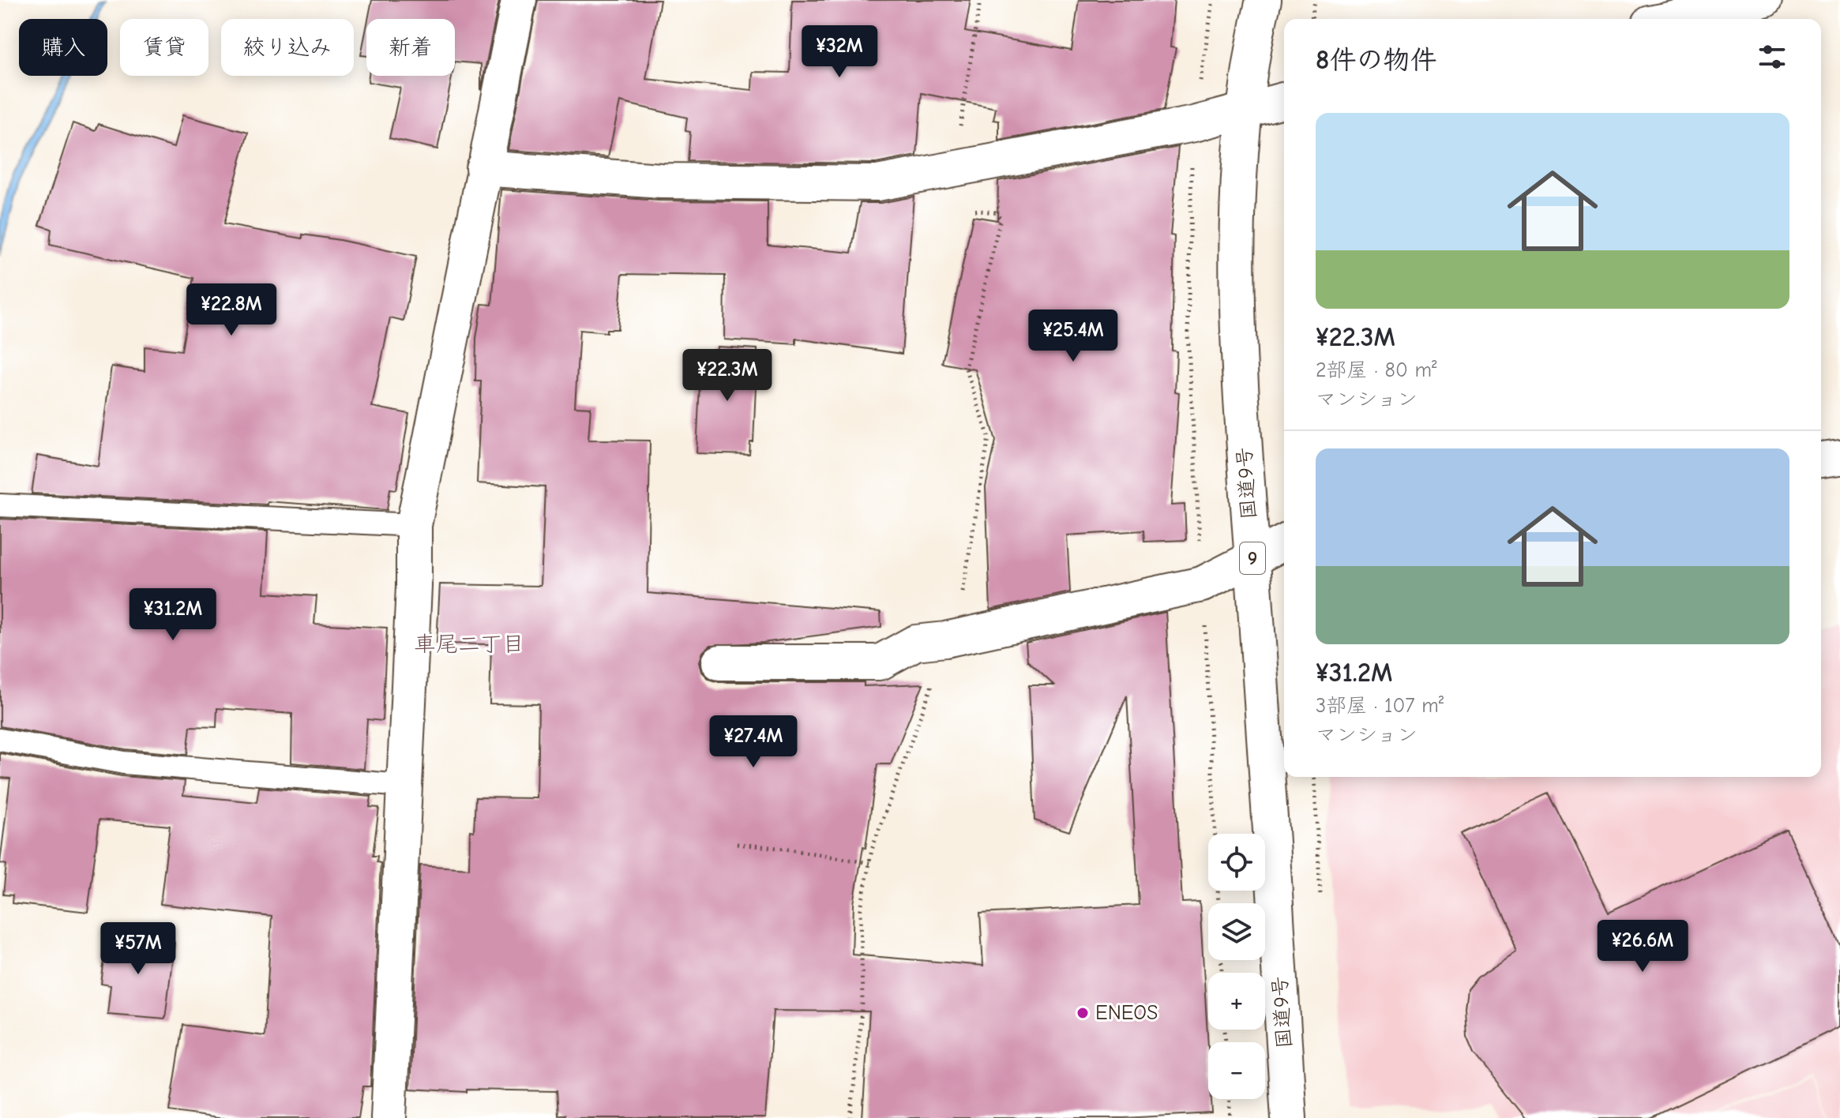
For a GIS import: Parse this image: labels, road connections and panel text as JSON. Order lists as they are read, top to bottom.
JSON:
{
  "streets": {
    "main road": ["国道9号", "9"]
  },
  "districts": ["車尾二丁目"],
  "places": ["ENEOS"],
  "page": {
    "chip": [
      "購入",
      "賃貸",
      "絞り込み",
      "新着"
    ],
    "heading": "8件の物件",
    "price": [
      "¥32M",
      "¥22.8M",
      "¥25.4M",
      "¥22.3M",
      "¥31.2M",
      "¥27.4M",
      "¥26.6M",
      "¥57M"
    ],
    "list": [
      {
        "name": "¥22.3M",
        "note": "2部屋 · 80 m² · マンション"
      },
      {
        "name": "¥31.2M",
        "note": "3部屋 · 107 m² · マンション"
      }
    ],
    "map_buttons": ["+", "−"]
  }
}
